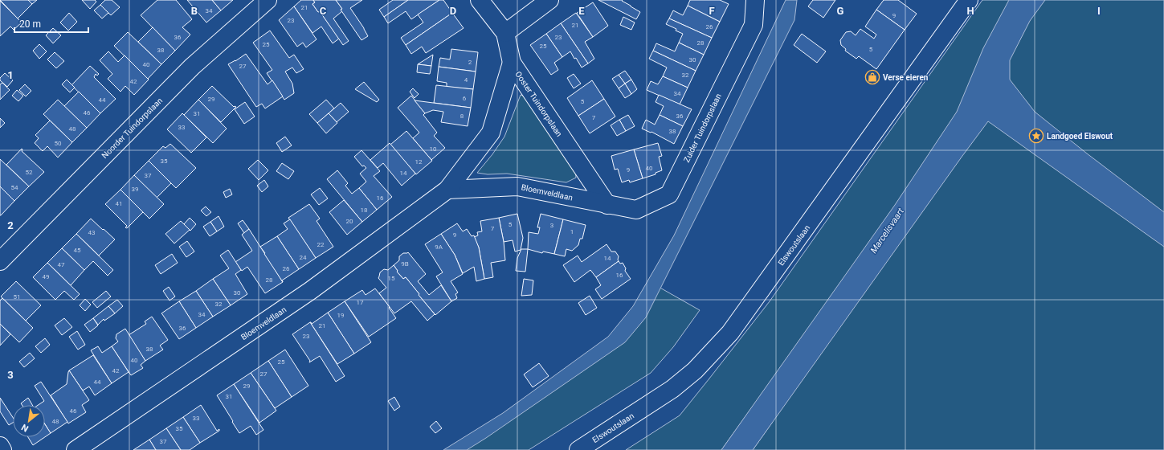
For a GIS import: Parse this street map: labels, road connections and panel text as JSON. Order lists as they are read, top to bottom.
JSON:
{
  "streets": {
    "street": [
      "Ooster Tuindorpslaan",
      "Noorder Tuindorpslaan",
      "Zuider Tuindorpslaan",
      "Bloemveldlaan",
      "Elswoutslaan"
    ]
  },
  "crossings": [
    ["Ooster Tuindorpslaan", "Zuider Tuindorpslaan"],
    ["Ooster Tuindorpslaan", "Bloemveldlaan"],
    ["Zuider Tuindorpslaan", "Bloemveldlaan"]
  ],
  "water": ["Marcelisvaart"],
  "places": {
    "shop": ["Verse eieren"],
    "place": ["Landgoed Elswout"]
  },
  "house_numbers": [
    "21",
    "34",
    "9",
    "23",
    "21",
    "26",
    "36",
    "23",
    "28",
    "25",
    "25",
    "5",
    "38",
    "30",
    "2",
    "40",
    "27",
    "32",
    "4",
    "42",
    "34",
    "6",
    "29",
    "44",
    "5",
    "46",
    "31",
    "8",
    "36",
    "7",
    "33",
    "48",
    "38",
    "50",
    "10",
    "35",
    "12",
    "40",
    "9",
    "52",
    "14",
    "37",
    "54",
    "39",
    "16",
    "41",
    "18",
    "20",
    "5",
    "3",
    "7",
    "1",
    "43",
    "9",
    "22",
    "9A",
    "45",
    "24",
    "14",
    "9B",
    "47",
    "26",
    "16",
    "49",
    "15",
    "28",
    "30",
    "51",
    "17",
    "32",
    "34",
    "19",
    "21",
    "36",
    "23",
    "38",
    "40",
    "25",
    "42",
    "27",
    "44",
    "29",
    "31",
    "46",
    "33",
    "48",
    "35",
    "37"
  ],
  "scale_bar": "20 m",
  "north": "bottom left",
  "grid": {
    "columns": [
      "B",
      "C",
      "D",
      "E",
      "F",
      "G",
      "H",
      "I"
    ],
    "rows": ["1", "2", "3"]
  }
}
